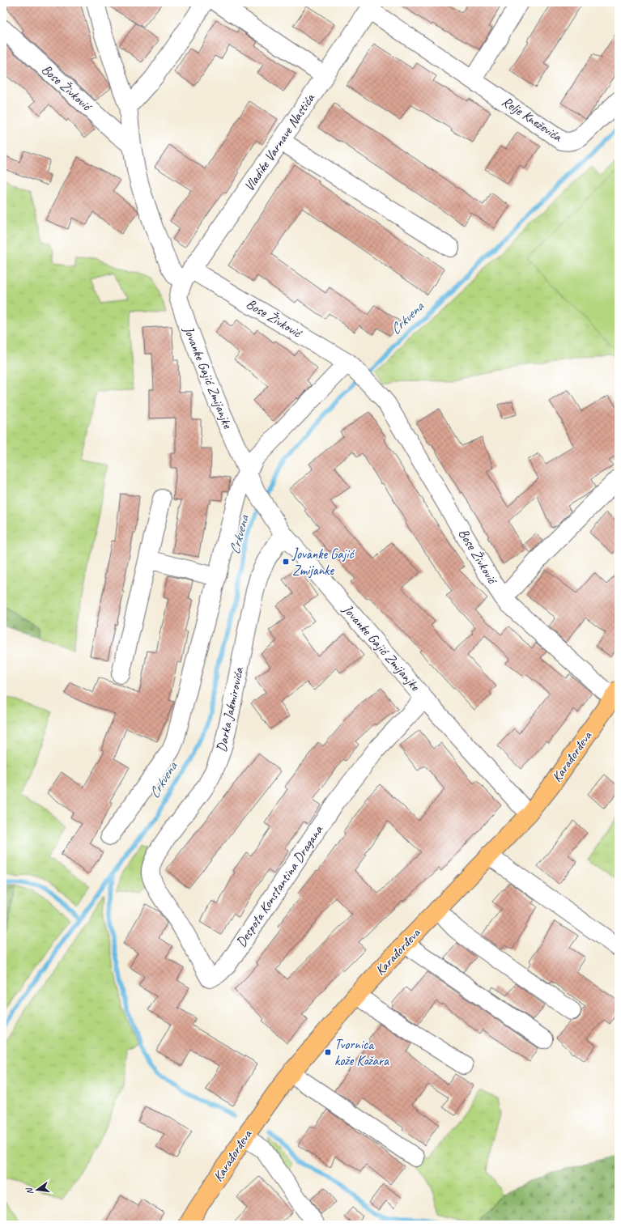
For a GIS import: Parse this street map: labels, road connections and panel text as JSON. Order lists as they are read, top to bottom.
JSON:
{
  "streets": {
    "main road": ["Karađorđeva"],
    "street": [
      "Bose Živković",
      "Relje Kneževića",
      "Vladike Varnave Nastića",
      "Jovanke Gajić Zmijanjke",
      "Darka Jakmirovića",
      "Despota Konstantina Dragana"
    ]
  },
  "crossings": [
    ["Bose Živković", "Vladike Varnave Nastića"],
    ["Bose Živković", "Jovanke Gajić Zmijanjke"],
    ["Bose Živković", "Karađorđeva"],
    ["Relje Kneževića", "Vladike Varnave Nastića"],
    ["Vladike Varnave Nastića", "Jovanke Gajić Zmijanjke"],
    ["Jovanke Gajić Zmijanjke", "Darka Jakmirovića"],
    ["Jovanke Gajić Zmijanjke", "Karađorđeva"],
    ["Jovanke Gajić Zmijanjke", "Despota Konstantina Dragana"],
    ["Darka Jakmirovića", "Despota Konstantina Dragana"]
  ],
  "water": ["Crkvena"],
  "places": {
    "transit": ["Jovanke Gajić Zmijanke", "Tvornica kože Kožara"]
  },
  "north": "left"
}
